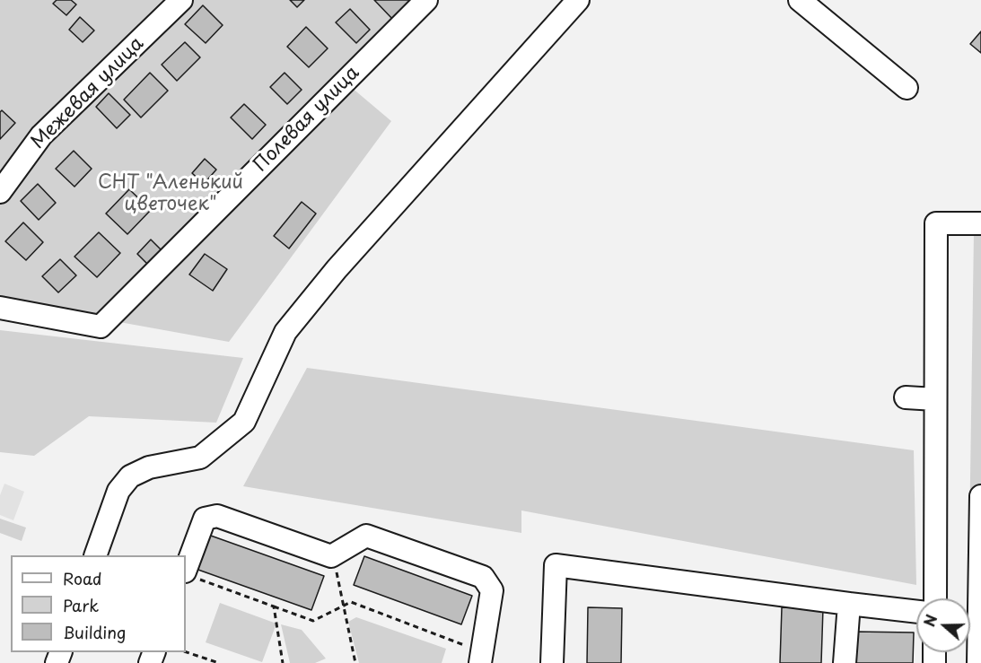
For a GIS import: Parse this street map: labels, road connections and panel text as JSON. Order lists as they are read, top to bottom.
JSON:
{
  "streets": {
    "street": ["Межевая улица", "Полевая улица"]
  },
  "parks": ["СНТ \"Аленький цветочек\""],
  "legend": ["Road", "Park", "Building"],
  "north": "left"
}
